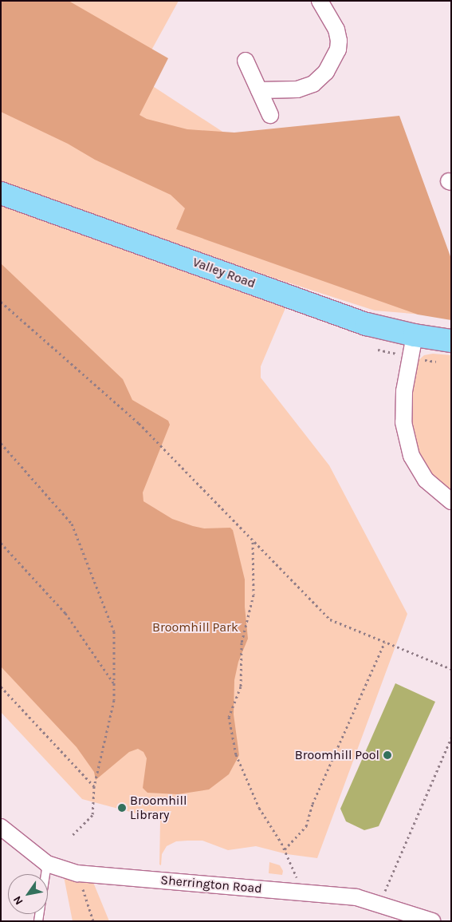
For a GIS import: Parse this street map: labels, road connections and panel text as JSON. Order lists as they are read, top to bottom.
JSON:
{
  "streets": {
    "main road": ["Valley Road"],
    "street": ["Sherrington Road"]
  },
  "parks": ["Broomhill Park"],
  "places": ["Broomhill Pool", "Broomhill Library"],
  "north": "bottom left"
}
